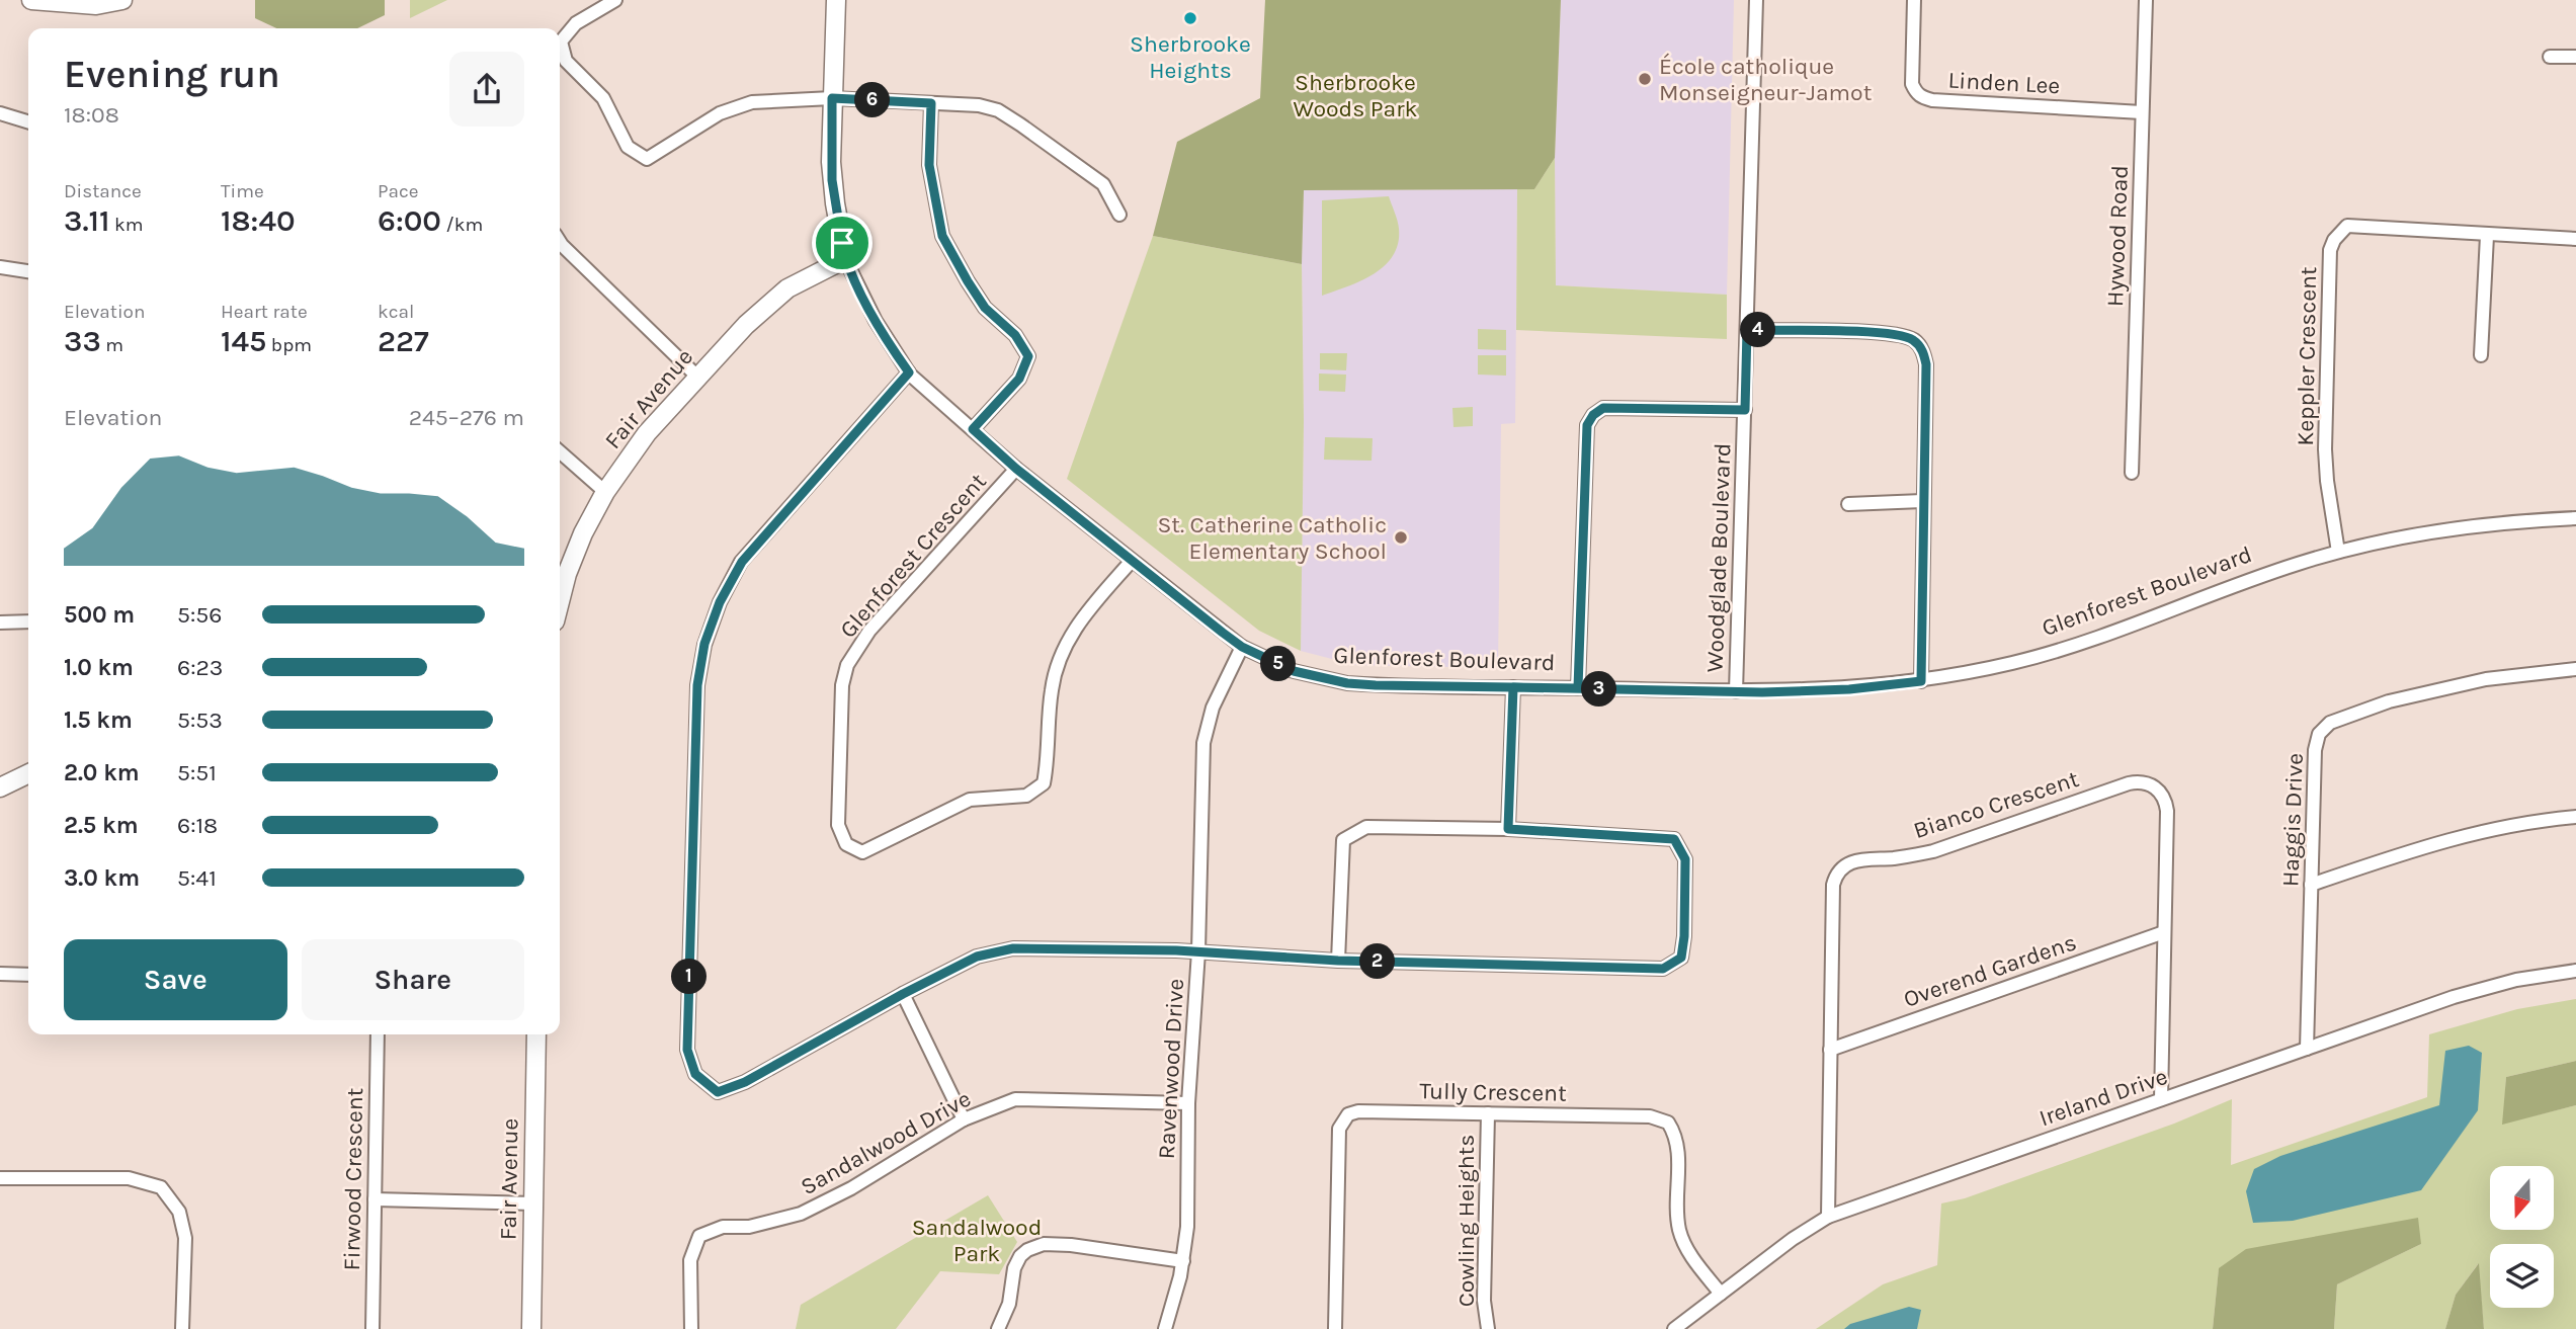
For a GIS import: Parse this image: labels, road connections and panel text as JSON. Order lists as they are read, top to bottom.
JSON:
{
  "streets": {
    "street": [
      "Linden Lee",
      "Hywood Road",
      "Keppler Crescent",
      "Fair Avenue",
      "Glenforest Crescent",
      "Woodglade Boulevard",
      "Glenforest Boulevard",
      "Bianco Crescent",
      "Haggis Drive",
      "Overend Gardens",
      "Ravenwood Drive",
      "Tully Crescent",
      "Ireland Drive",
      "Sandalwood Drive",
      "Firwood Crescent",
      "Cowling Heights"
    ]
  },
  "crossings": [
    ["Linden Lee", "Hywood Road"],
    ["Keppler Crescent", "Glenforest Boulevard"],
    ["Fair Avenue", "Glenforest Boulevard"],
    ["Glenforest Crescent", "Glenforest Boulevard"],
    ["Woodglade Boulevard", "Glenforest Boulevard"],
    ["Glenforest Boulevard", "Ravenwood Drive"],
    ["Bianco Crescent", "Overend Gardens"],
    ["Bianco Crescent", "Ireland Drive"],
    ["Haggis Drive", "Ireland Drive"],
    ["Ravenwood Drive", "Sandalwood Drive"],
    ["Tully Crescent", "Ireland Drive"],
    ["Tully Crescent", "Cowling Heights"]
  ],
  "parks": ["Sherbrooke Woods Park", "Sandalwood Park"],
  "places": ["Sherbrooke Heights", "École catholique Monseigneur-Jamot", "St. Catherine Catholic Elementary School"],
  "north": "bottom",
  "page": {
    "heading": ["Evening run", "18:08"],
    "pins": [
      "6",
      "4",
      "5",
      "3",
      "2",
      "1"
    ],
    "stats": [
      ["Distance", "3.11 km"],
      ["Time", "18:40"],
      ["Pace", "6:00 /km"],
      ["Elevation", "33 m"],
      ["Heart rate", "145 bpm"],
      ["kcal", "227"]
    ],
    "chart": ["Elevation", "245–276 m"],
    "list": [
      {
        "name": "500 m",
        "note": "5:56"
      },
      {
        "name": "1.0 km",
        "note": "6:23"
      },
      {
        "name": "1.5 km",
        "note": "5:53"
      },
      {
        "name": "2.0 km",
        "note": "5:51"
      },
      {
        "name": "2.5 km",
        "note": "6:18"
      },
      {
        "name": "3.0 km",
        "note": "5:41"
      }
    ],
    "buttons": ["Save", "Share"]
  }
}
